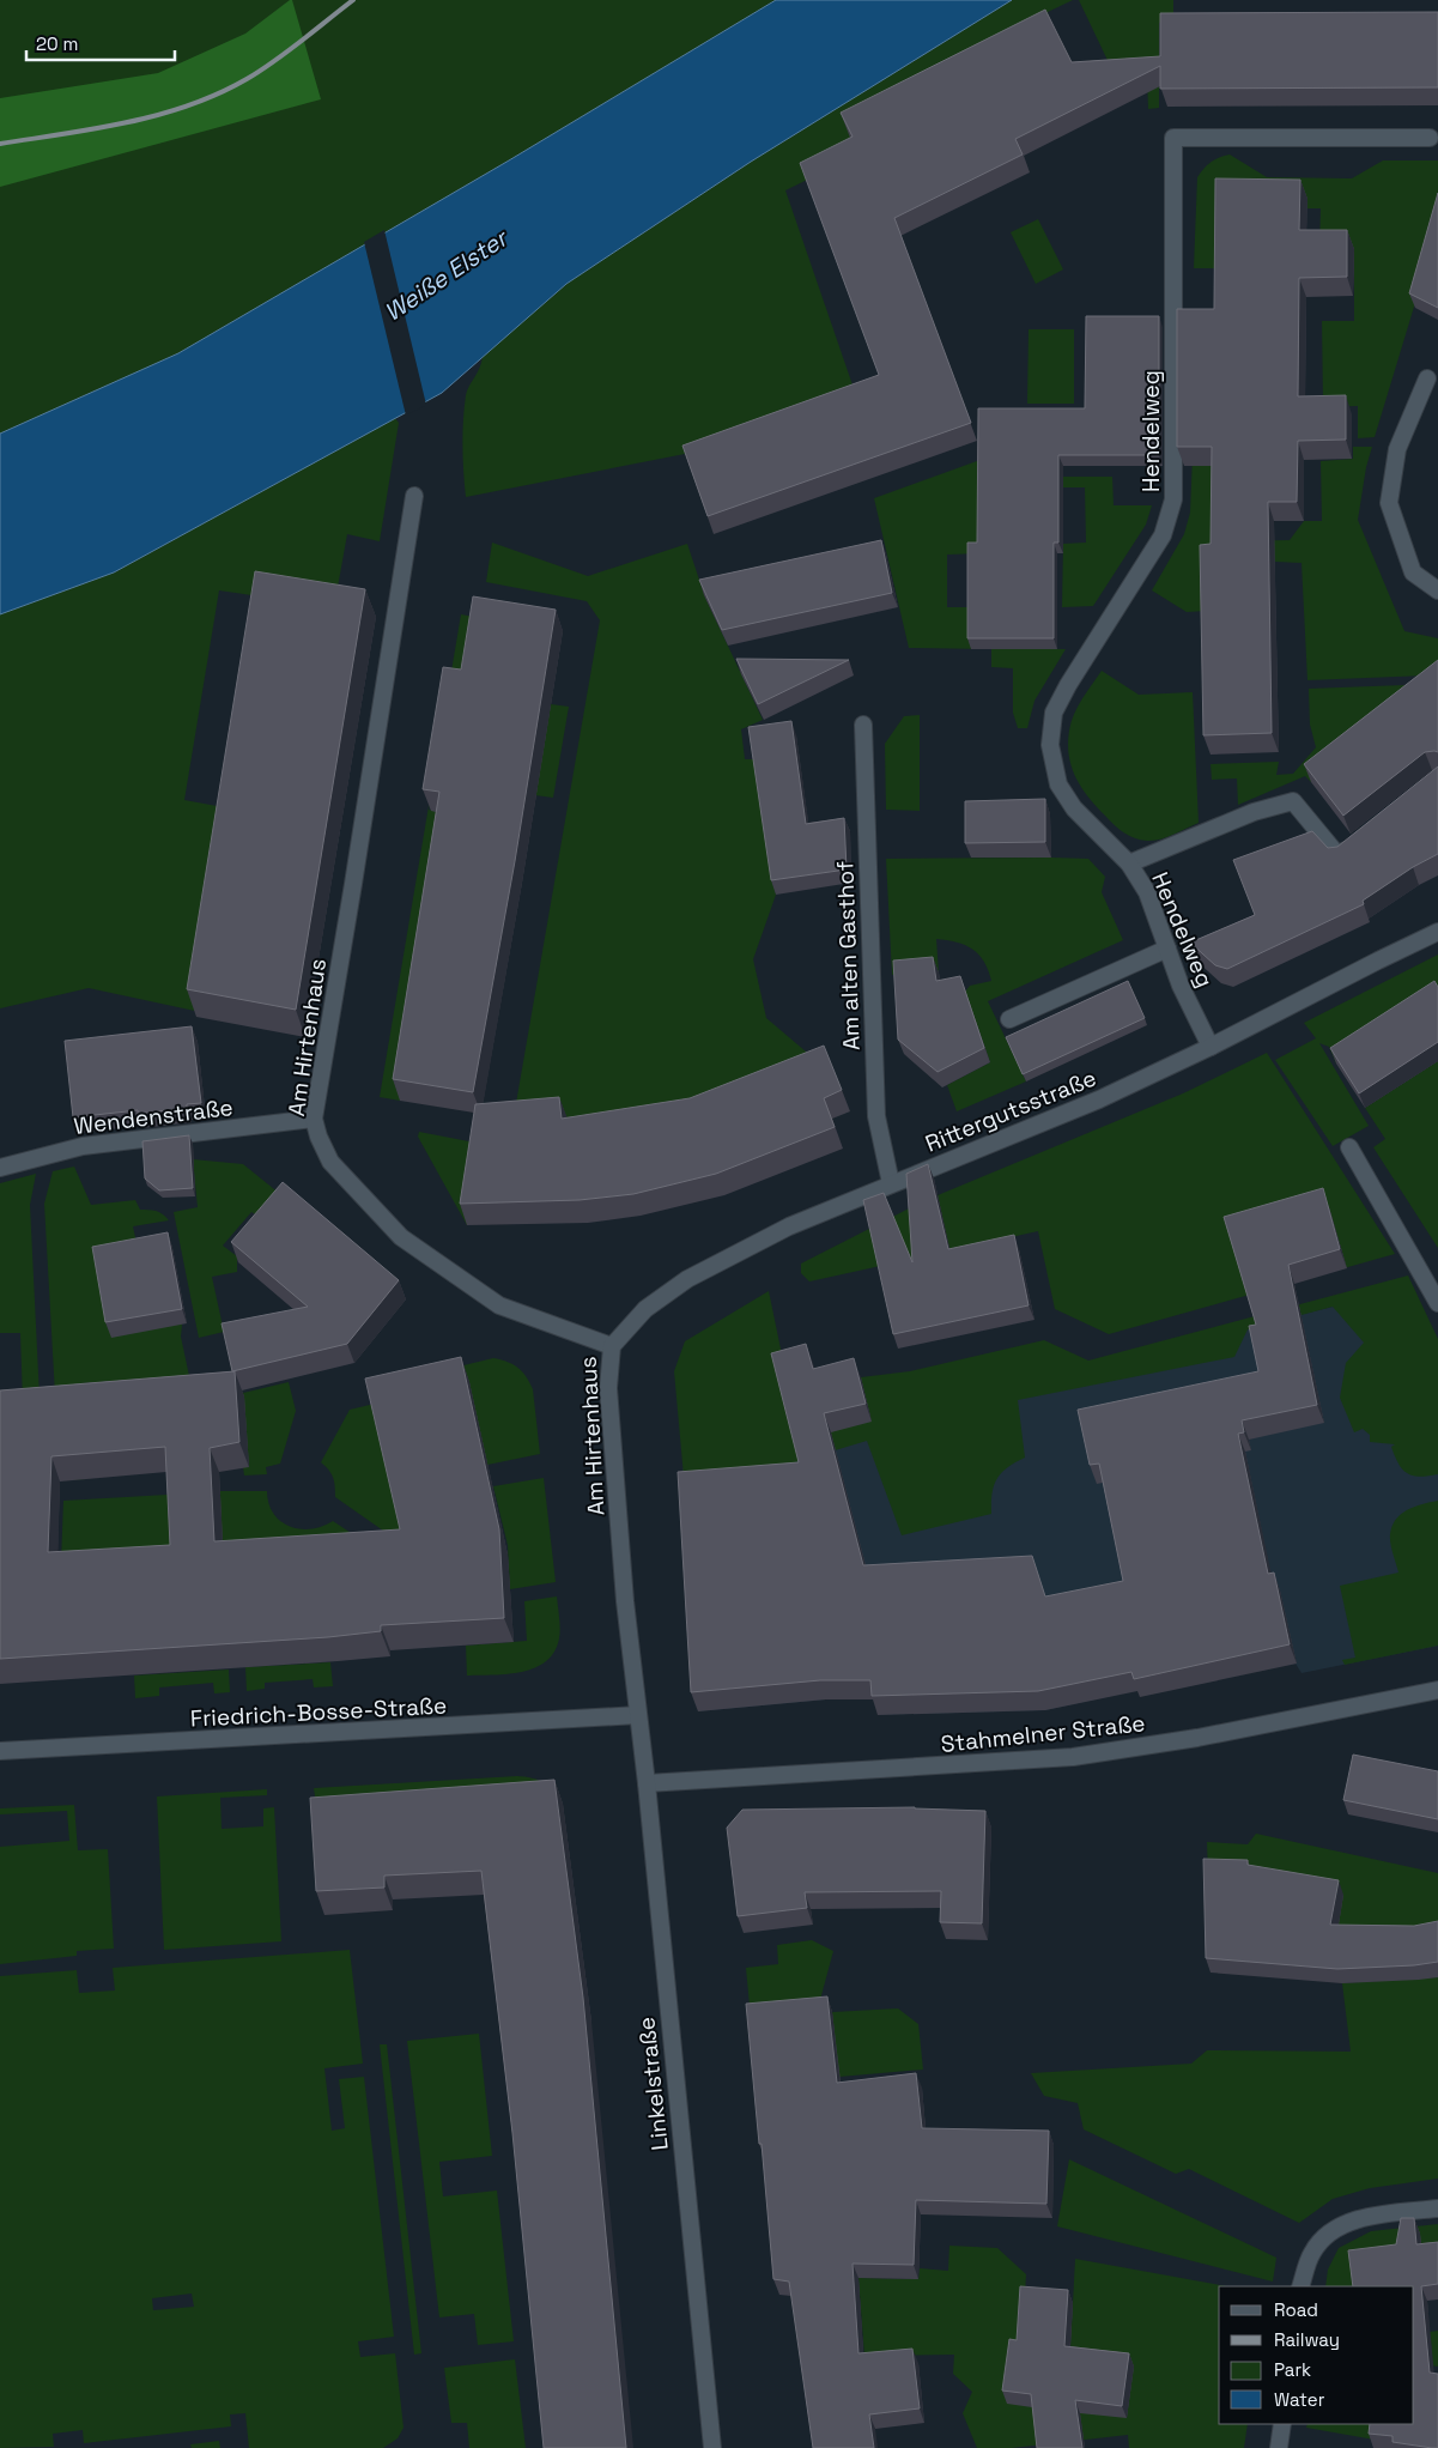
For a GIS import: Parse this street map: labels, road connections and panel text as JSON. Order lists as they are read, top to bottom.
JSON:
{
  "streets": {
    "street": [
      "Hendelweg",
      "Am alten Gasthof",
      "Am Hirtenhaus",
      "Rittergutsstraße",
      "Wendenstraße",
      "Friedrich-Bosse-Straße",
      "Stahmelner Straße",
      "Linkelstraße"
    ]
  },
  "crossings": [
    ["Hendelweg", "Rittergutsstraße"],
    ["Am alten Gasthof", "Rittergutsstraße"],
    ["Am Hirtenhaus", "Rittergutsstraße"],
    ["Am Hirtenhaus", "Wendenstraße"],
    ["Am Hirtenhaus", "Friedrich-Bosse-Straße"],
    ["Am Hirtenhaus", "Linkelstraße"],
    ["Friedrich-Bosse-Straße", "Linkelstraße"],
    ["Stahmelner Straße", "Linkelstraße"]
  ],
  "water": ["Weiße Elster"],
  "legend": [
    "Road",
    "Railway",
    "Park",
    "Water"
  ],
  "scale_bar": "20 m"
}
